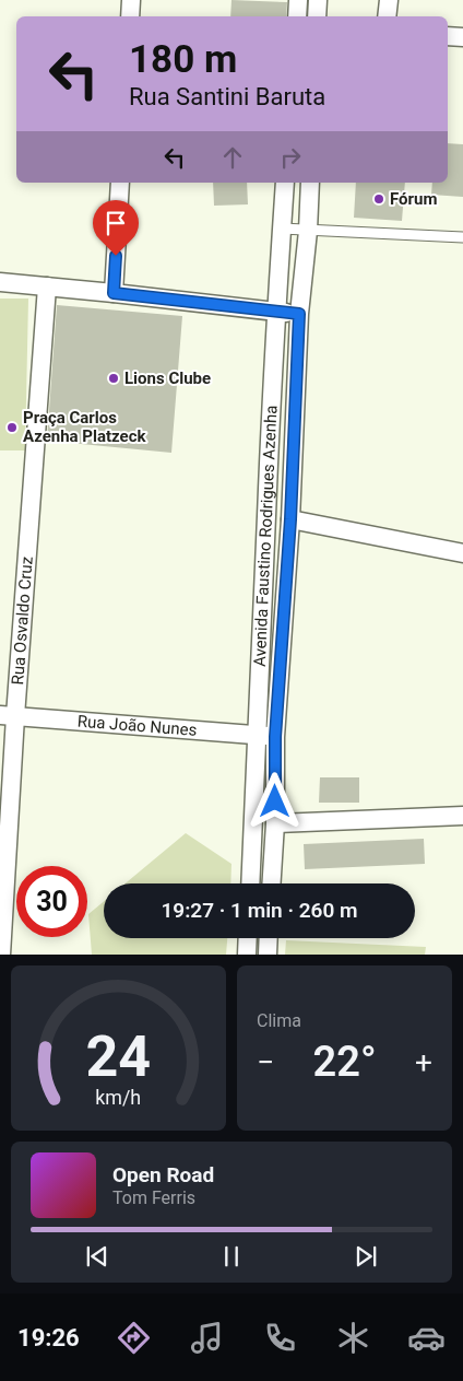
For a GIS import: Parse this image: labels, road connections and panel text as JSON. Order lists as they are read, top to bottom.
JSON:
{
  "streets": {
    "street": ["Avenida Faustino Rodrigues Azenha", "Rua Osvaldo Cruz", "Rua João Nunes"]
  },
  "crossings": [
    ["Avenida Faustino Rodrigues Azenha", "Rua João Nunes"],
    ["Rua Osvaldo Cruz", "Rua João Nunes"]
  ],
  "places": ["Fórum", "Lions Clube", "Praça Carlos Azenha Platzeck"],
  "page": {
    "turn": ["180 m", "Rua Santini Baruta"],
    "limit": "30",
    "trip": "19:27 · 1 min · 260 m",
    "tile": "Clima",
    "heat": ["−", "22°", "+"],
    "song": ["Open Road", "Tom Ferris"],
    "tabs": "19:26",
    "gauge": ["24", "km/h"]
  }
}
